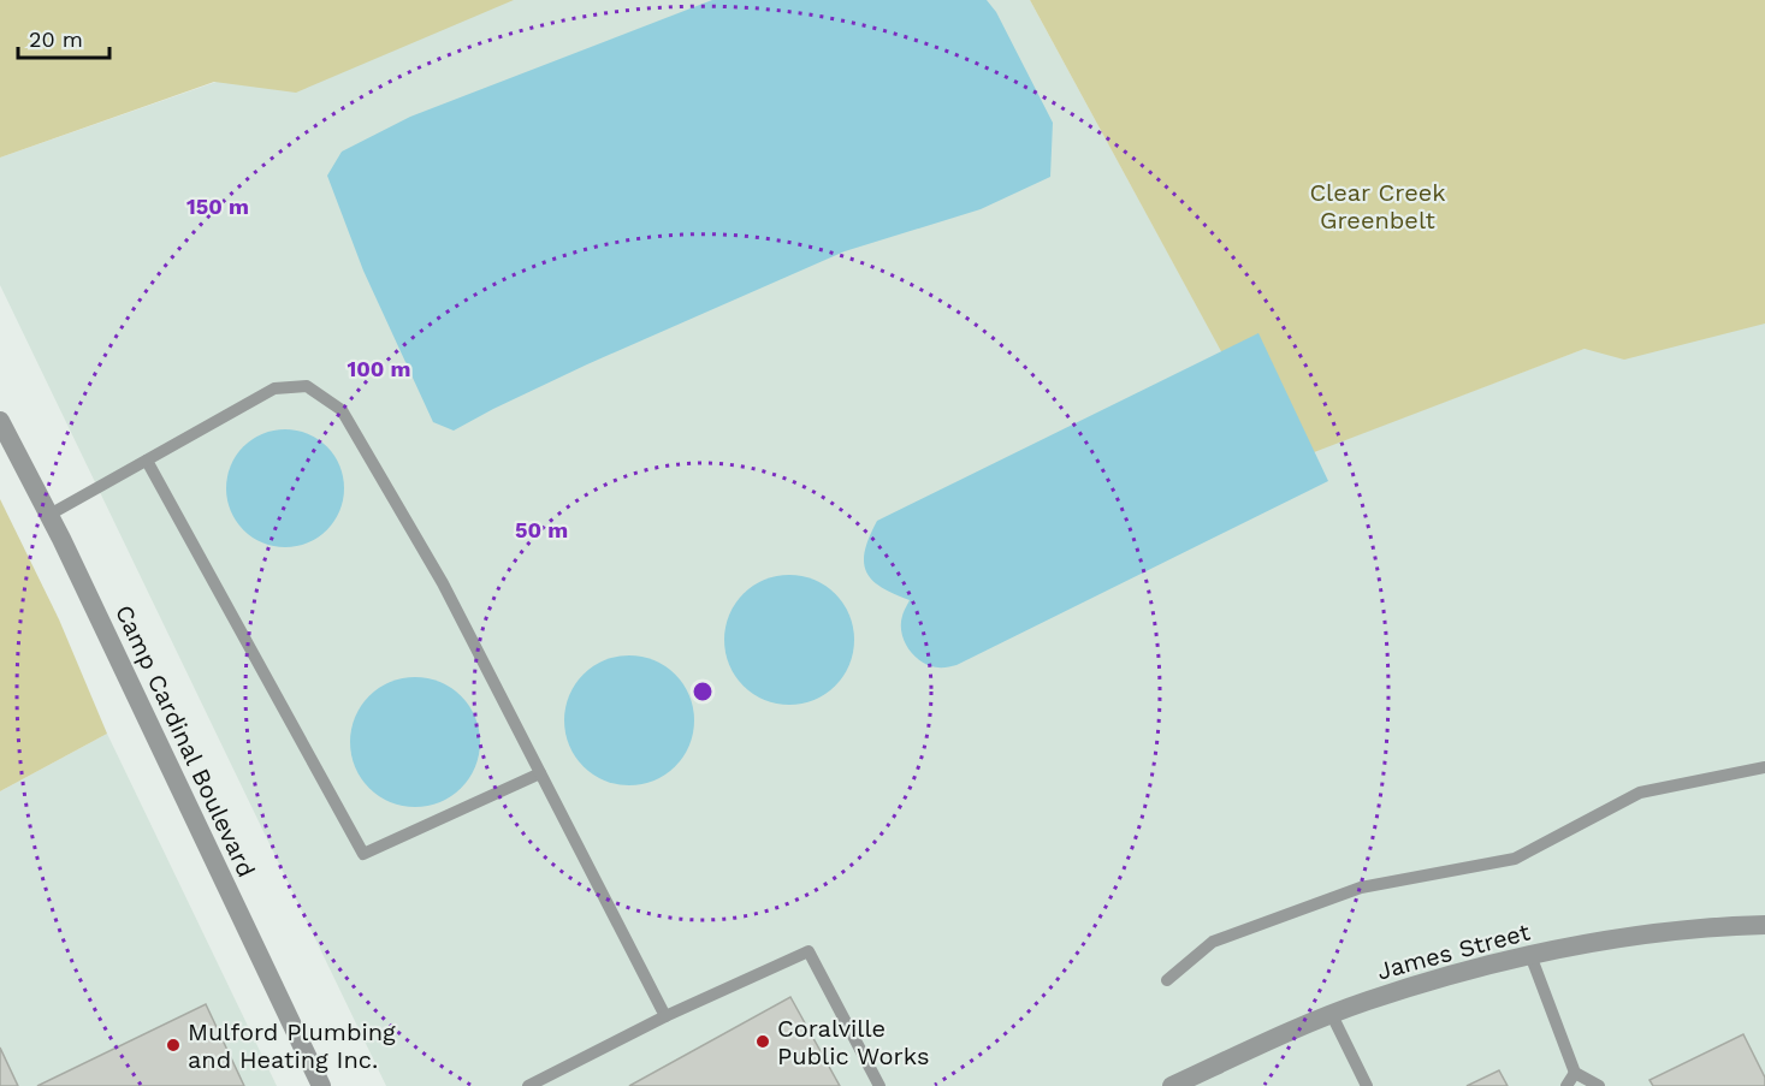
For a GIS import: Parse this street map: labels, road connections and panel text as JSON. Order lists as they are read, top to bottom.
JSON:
{
  "streets": {
    "street": ["Camp Cardinal Boulevard", "James Street"]
  },
  "parks": ["Clear Creek Greenbelt"],
  "places": ["Coralville Public Works", "Mulford Plumbing and Heating Inc."],
  "scale_bar": "20 m",
  "rings": ["150 m", "100 m", "50 m"]
}
